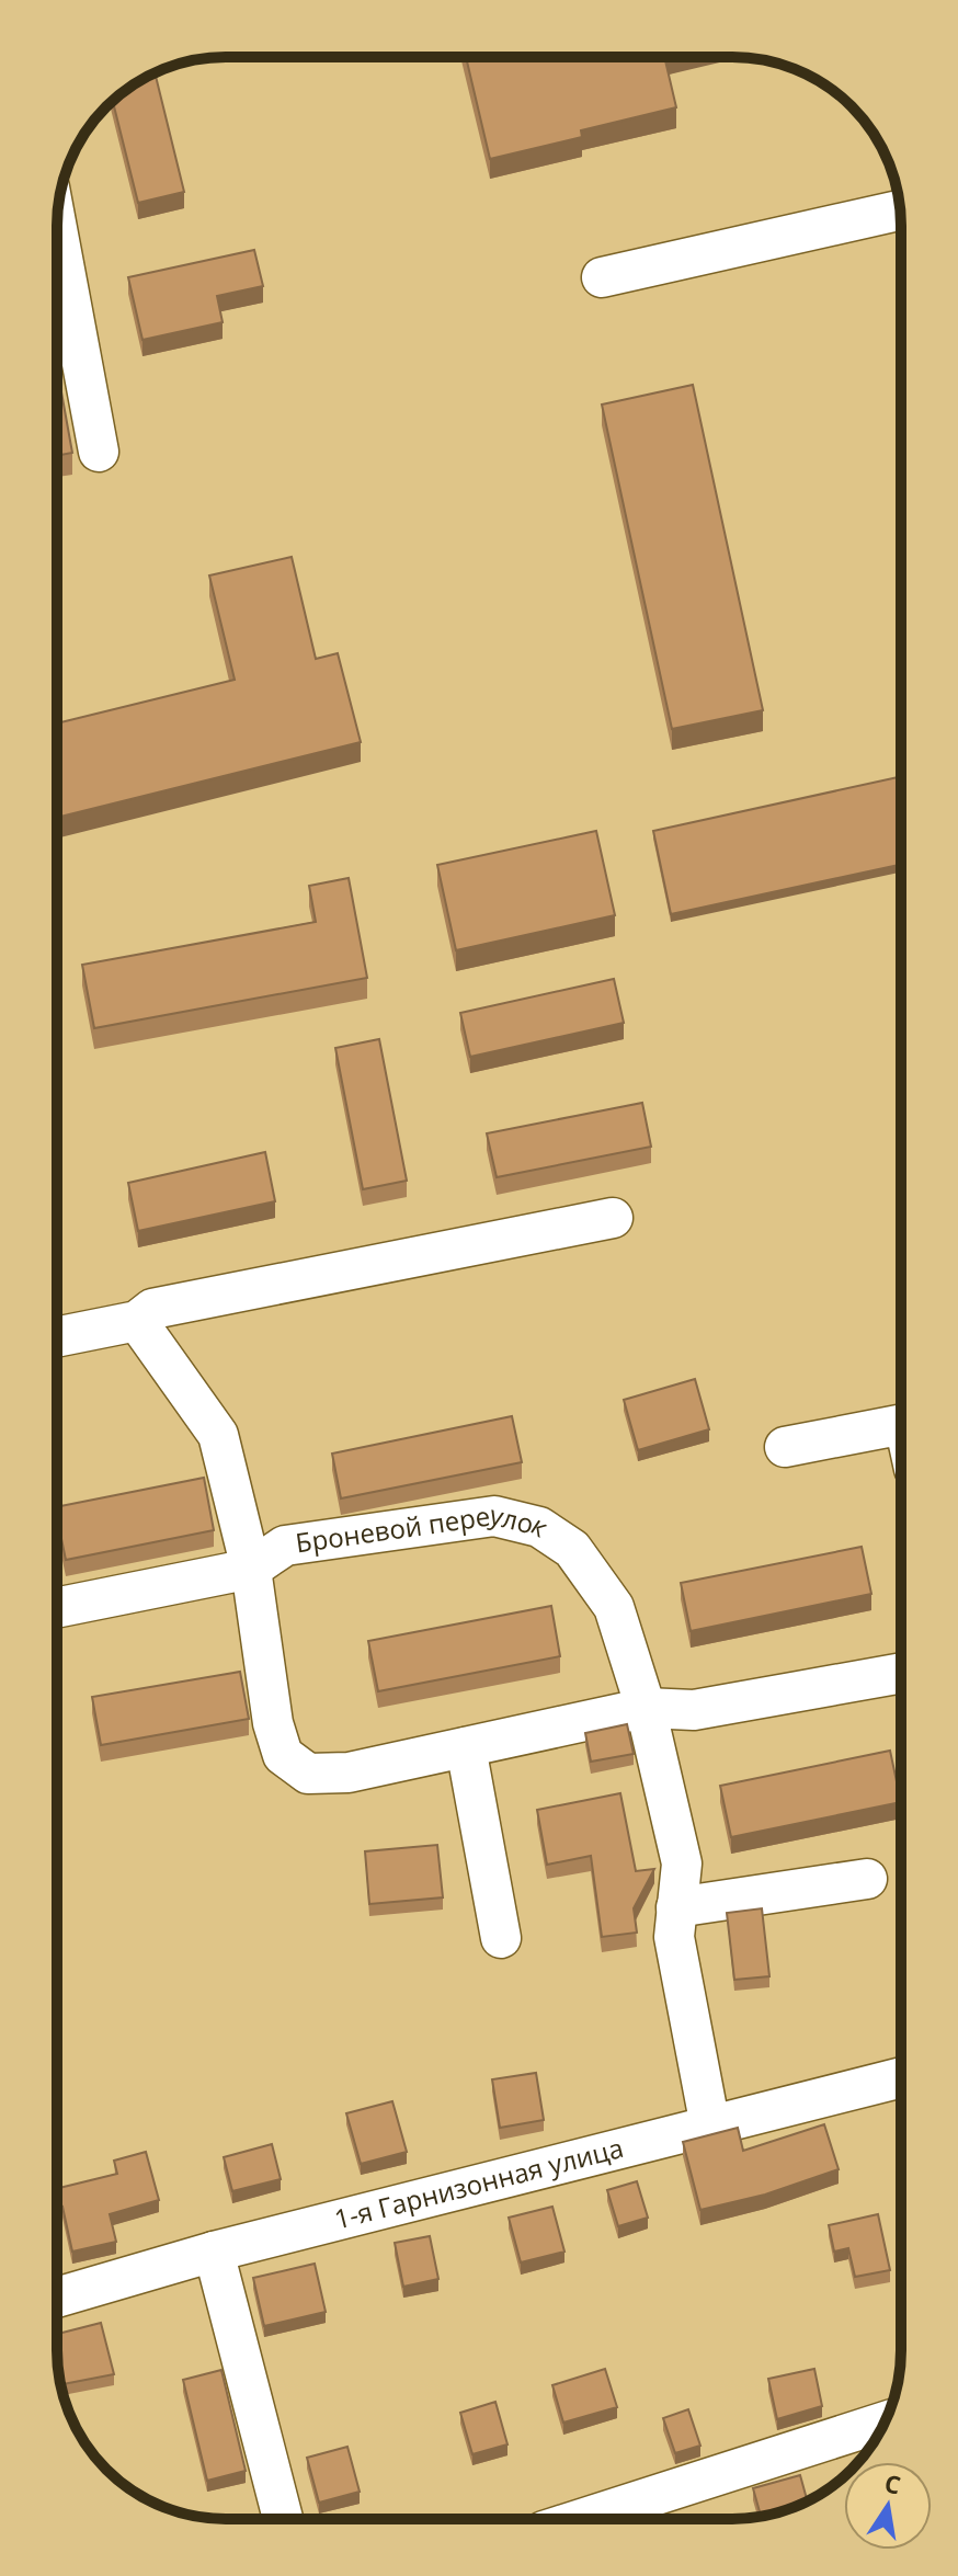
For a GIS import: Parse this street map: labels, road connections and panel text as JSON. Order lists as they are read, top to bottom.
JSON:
{
  "streets": {
    "street": ["Броневой переулок", "1-я Гарнизонная улица"]
  },
  "crossings": [
    ["Броневой переулок", "1-я Гарнизонная улица"]
  ],
  "north": "top"
}
